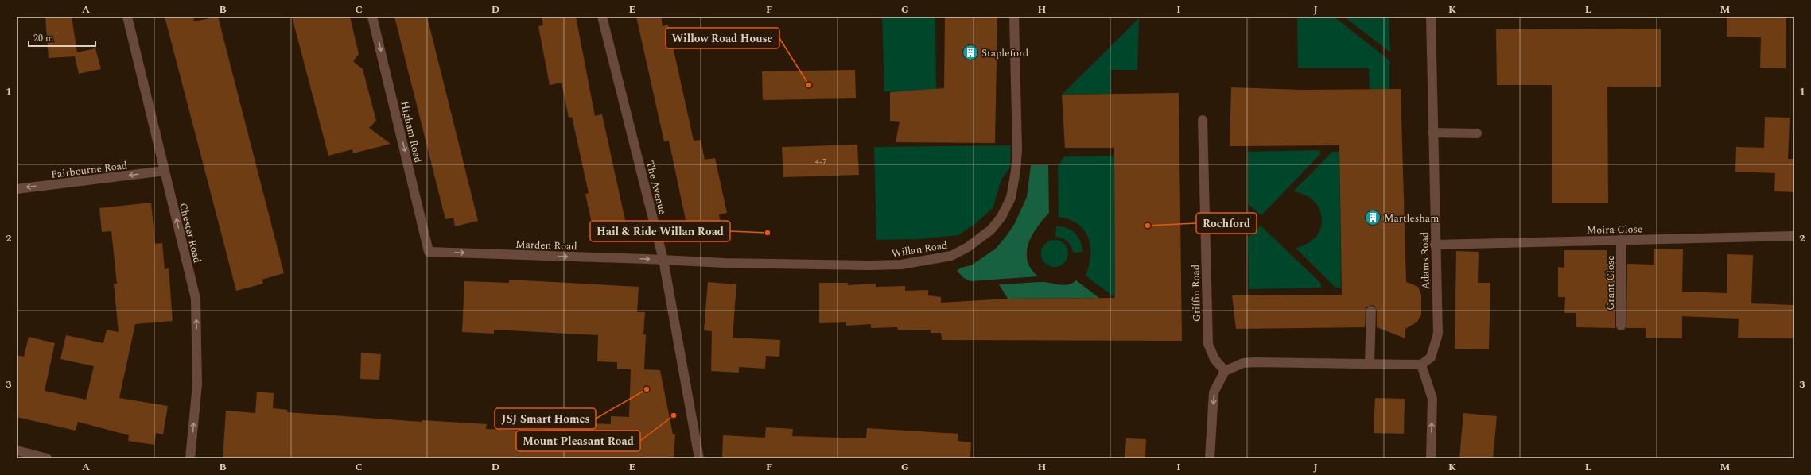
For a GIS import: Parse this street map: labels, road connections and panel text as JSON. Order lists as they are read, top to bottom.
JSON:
{
  "streets": {
    "street": [
      "Higham Road",
      "Fairbourne Road",
      "The Avenue",
      "Moira Close",
      "Chester Road",
      "Marden Road",
      "Willan Road",
      "Adams Road",
      "Grant Close",
      "Griffin Road"
    ]
  },
  "crossings": [
    ["Higham Road", "Marden Road"],
    ["Fairbourne Road", "Chester Road"],
    ["The Avenue", "Marden Road"],
    ["The Avenue", "Willan Road"],
    ["Moira Close", "Adams Road"],
    ["Moira Close", "Grant Close"],
    ["Marden Road", "Willan Road"]
  ],
  "one_way": [
    "Higham Road",
    "Fairbourne Road",
    "Chester Road",
    "Marden Road"
  ],
  "places": {
    "building": ["Stapleford", "Martlesham"],
    "other": [
      "Willow Road House",
      "Rochford",
      "Hail & Ride Willan Road",
      "JSJ Smart Homes",
      "Mount Pleasant Road"
    ]
  },
  "house_numbers": ["4-7"],
  "scale_bar": "20 m",
  "grid": {
    "columns": [
      "A",
      "B",
      "C",
      "D",
      "E",
      "F",
      "G",
      "H",
      "I",
      "J",
      "K",
      "L",
      "M"
    ],
    "rows": ["1", "2", "3"]
  }
}
